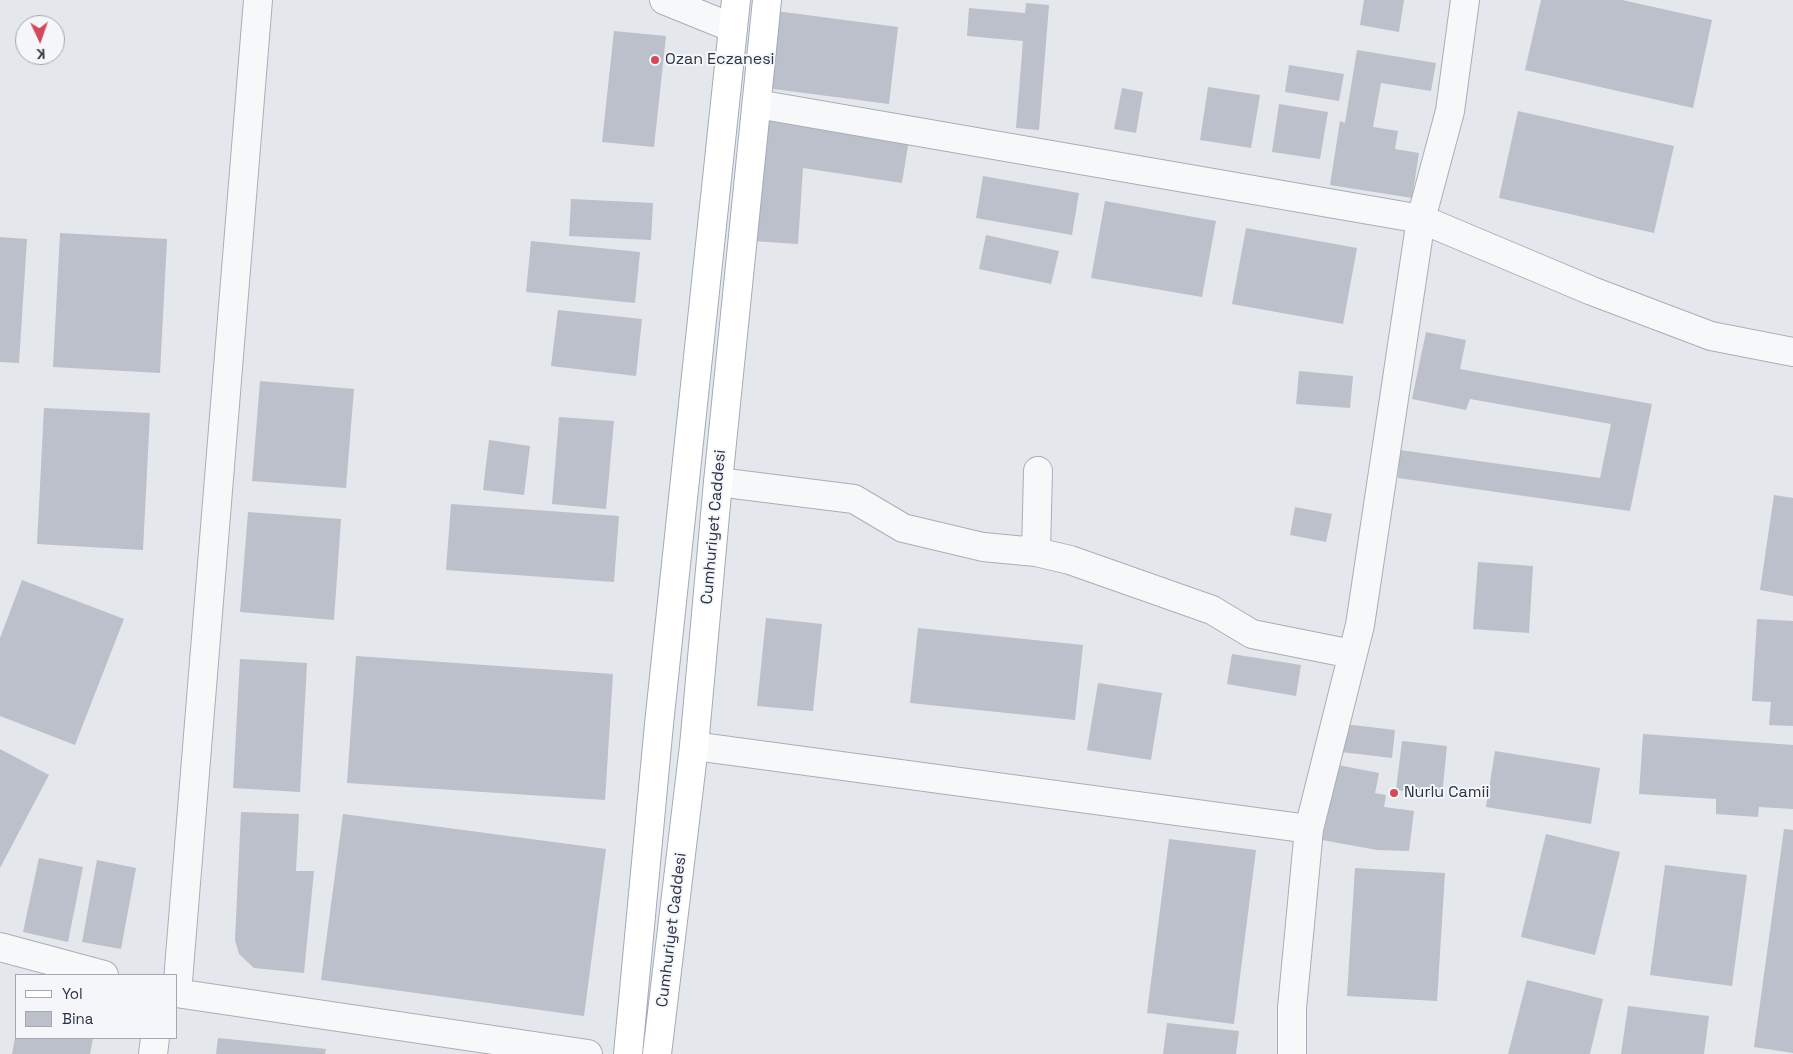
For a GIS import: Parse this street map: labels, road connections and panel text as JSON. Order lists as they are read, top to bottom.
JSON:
{
  "streets": {
    "main road": ["Cumhuriyet Caddesi"]
  },
  "places": ["Ozan Eczanesi", "Nurlu Camii"],
  "legend": ["Yol", "Bina"],
  "north": "bottom"
}
